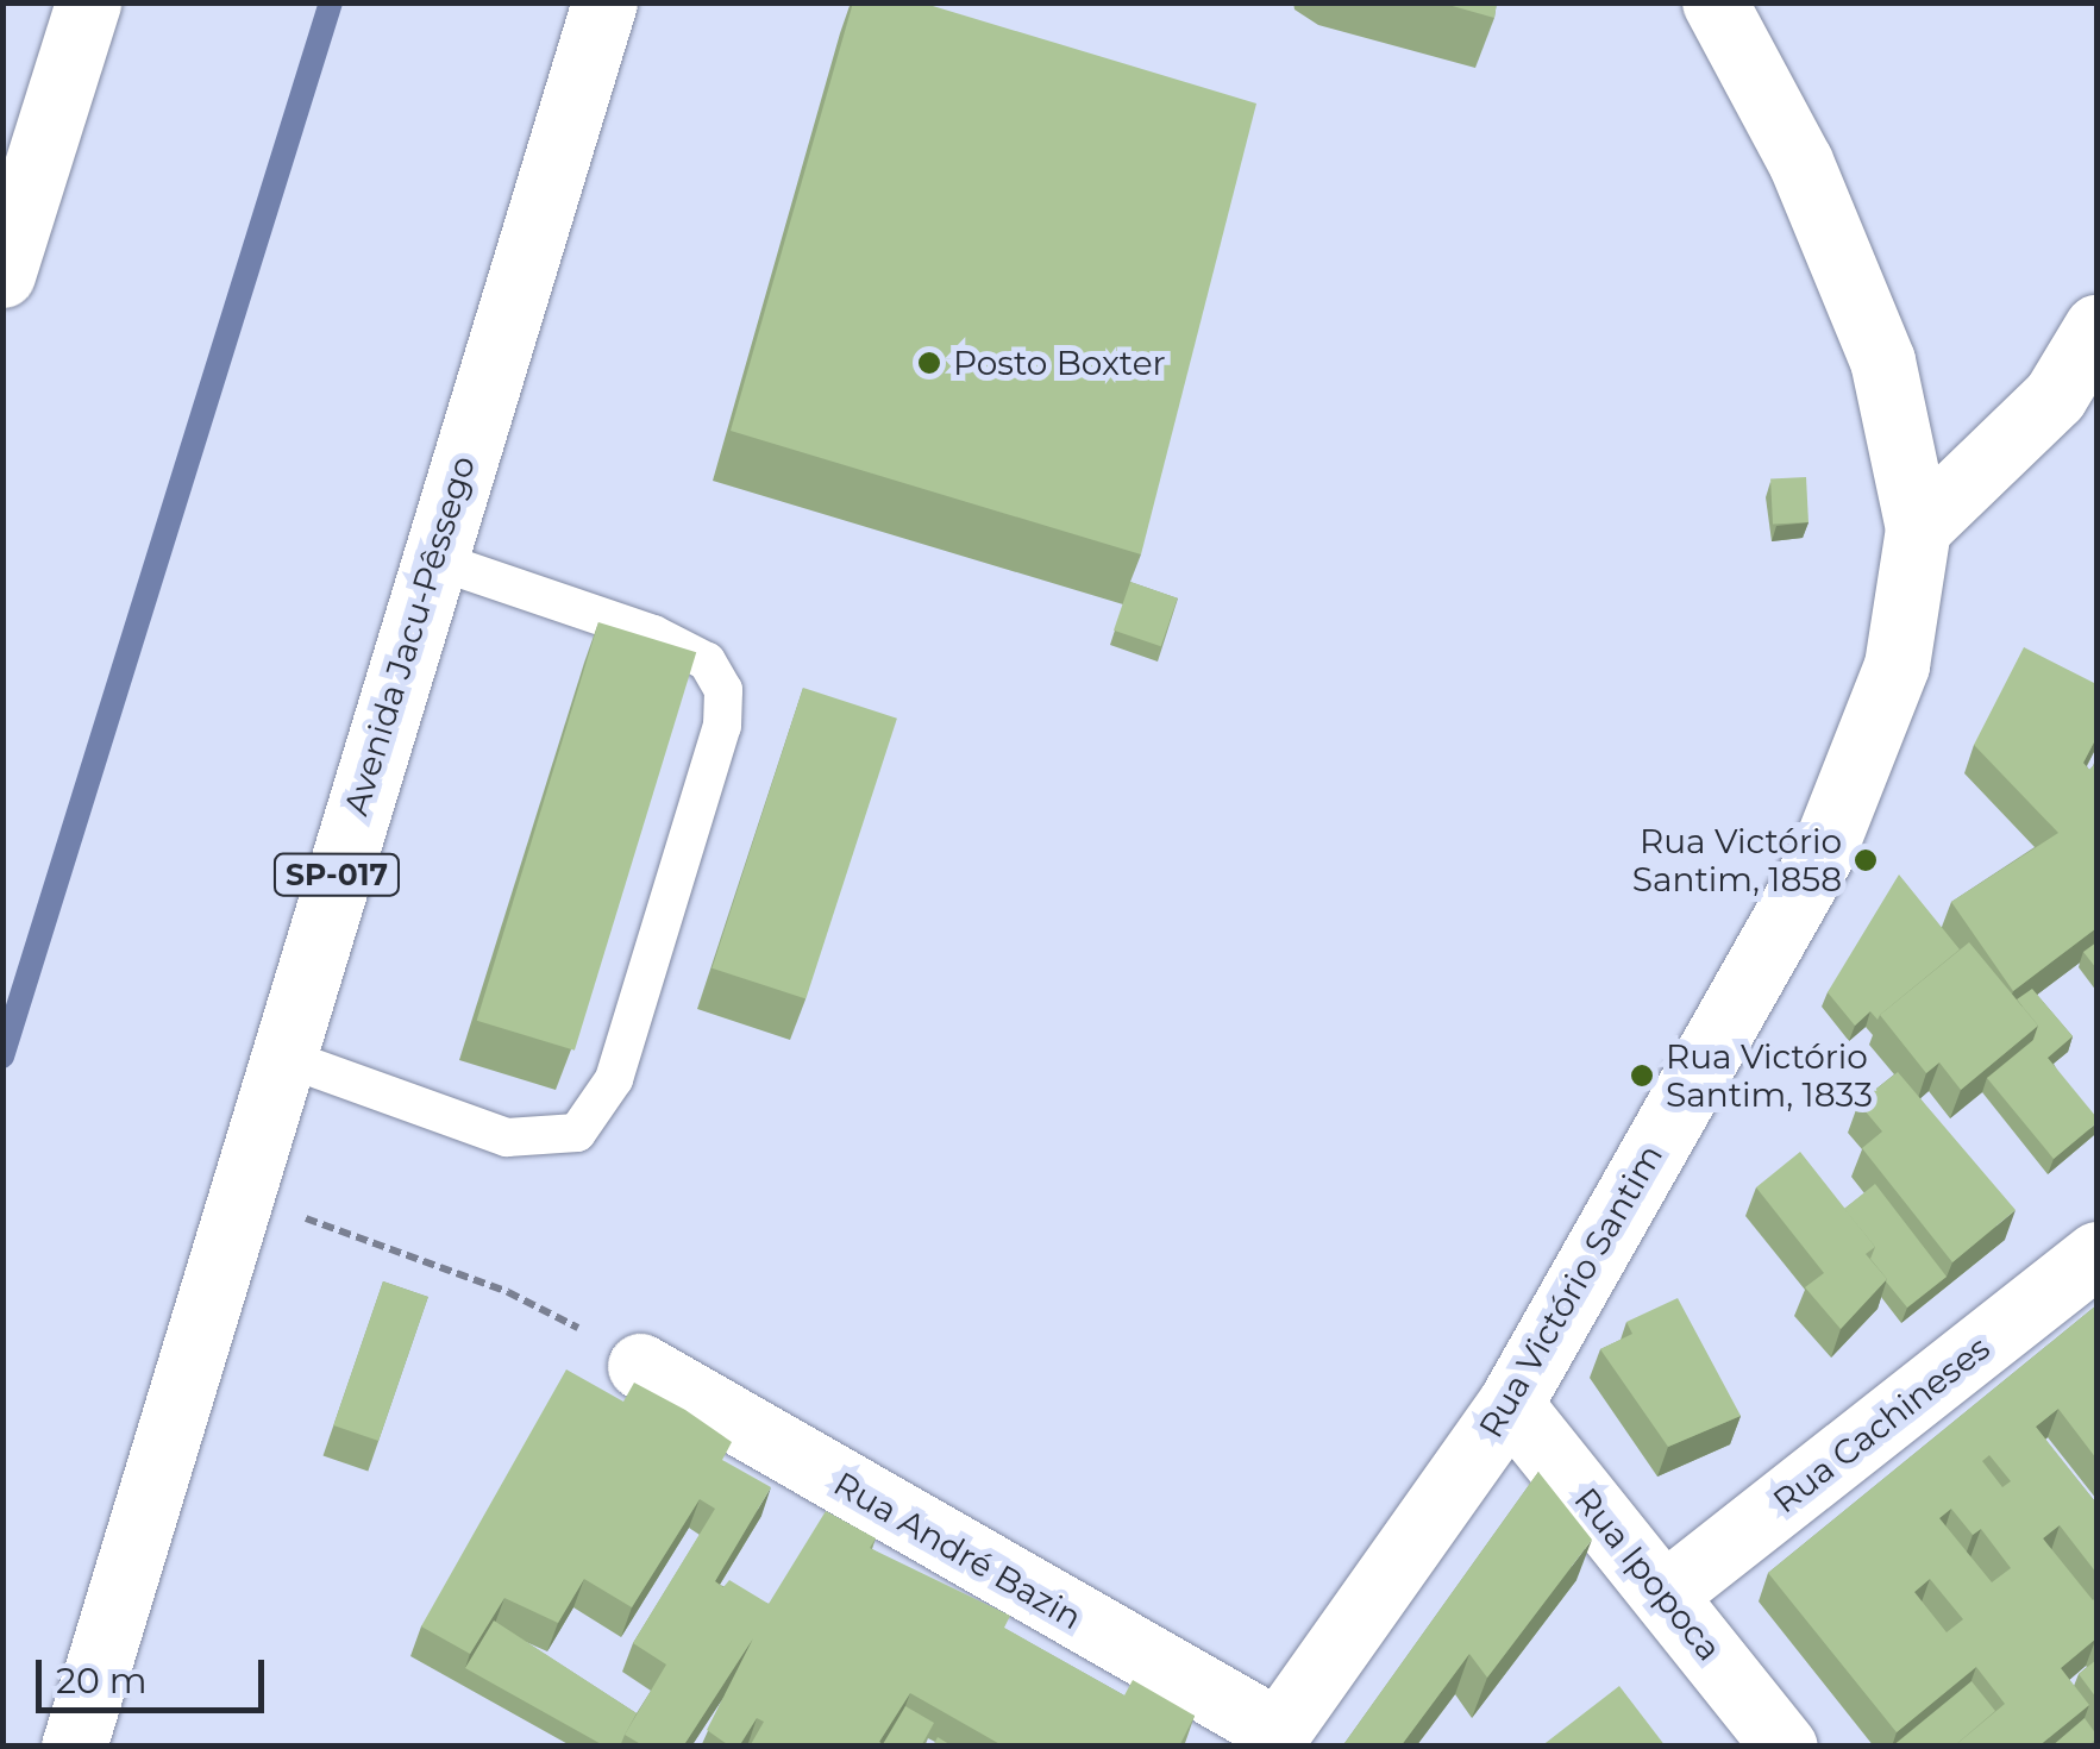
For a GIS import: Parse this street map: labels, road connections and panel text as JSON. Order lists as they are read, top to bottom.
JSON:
{
  "streets": {
    "main road": [
      "Avenida Jacu-Pêssego",
      "SP-017",
      "Rua Victório Santim",
      "Rua Cachineses",
      "Rua André Bazin",
      "Rua Ipopoca"
    ]
  },
  "crossings": [
    ["Rua Victório Santim", "Rua André Bazin"],
    ["Rua Victório Santim", "Rua Ipopoca"],
    ["Rua Cachineses", "Rua Ipopoca"]
  ],
  "places": ["Posto Boxter", "Rua Victório Santim, 1858", "Rua Victório Santim, 1833"],
  "scale_bar": "20 m"
}
